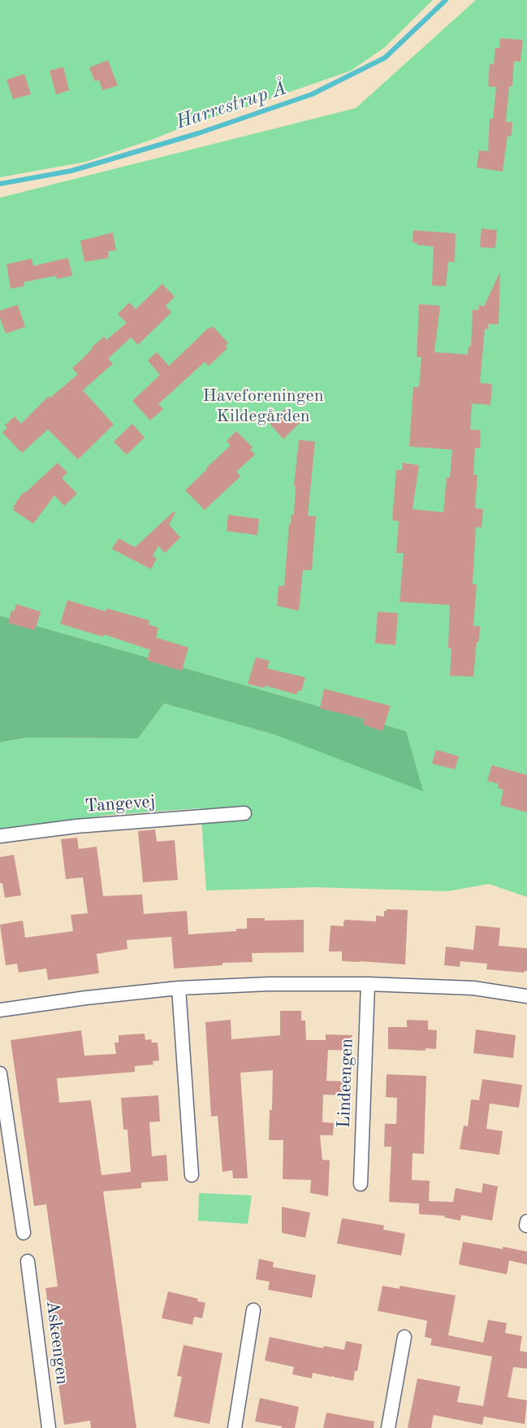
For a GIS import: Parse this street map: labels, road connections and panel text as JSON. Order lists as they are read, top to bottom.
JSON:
{
  "streets": {
    "street": ["Tangevej", "Lindeengen", "Askeengen"]
  },
  "water": ["Harrestrup Å"],
  "parks": ["Haveforeningen Kildegården"]
}
